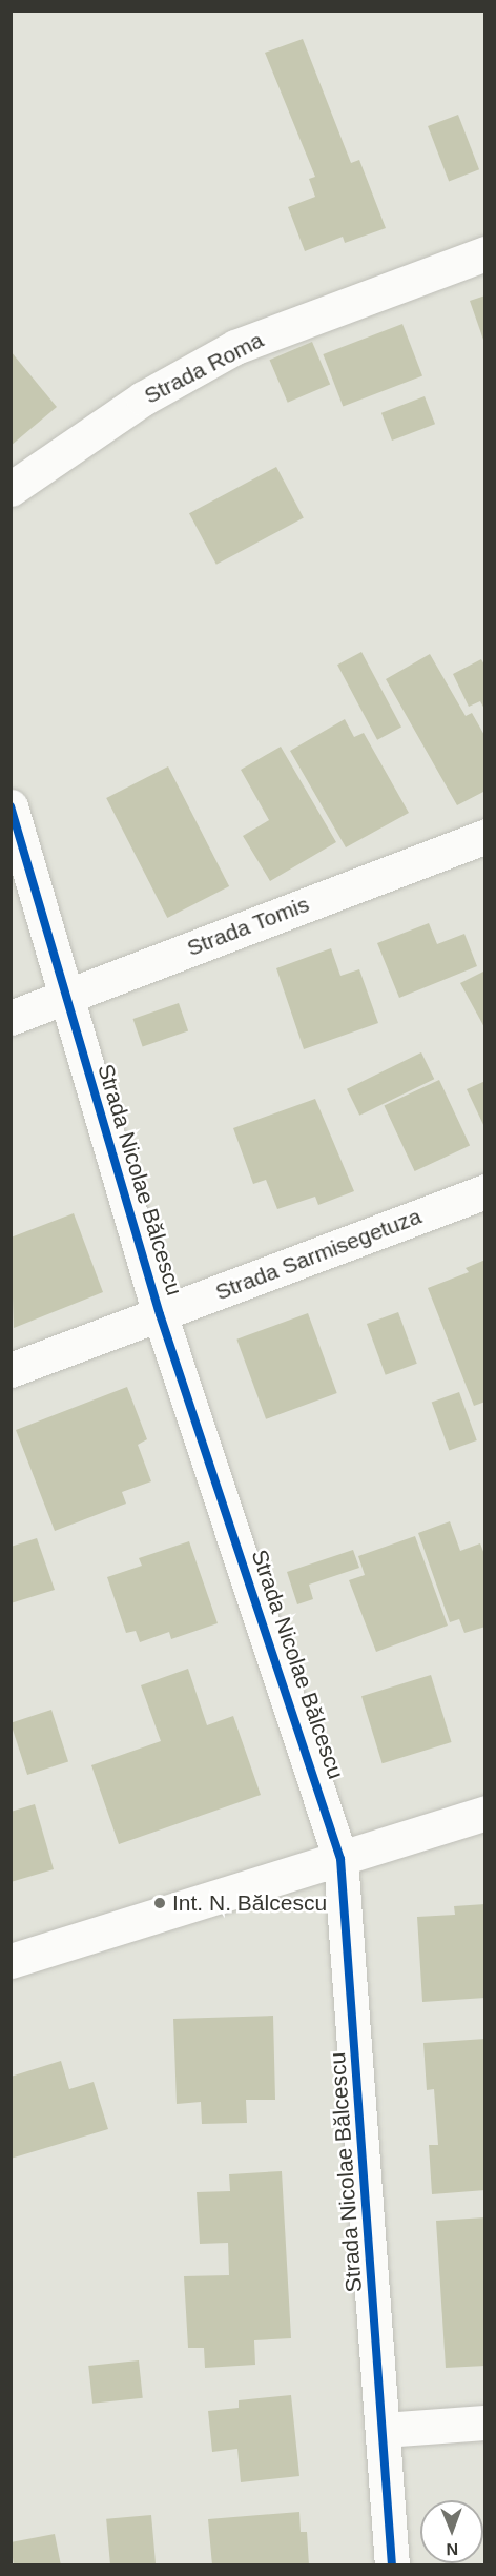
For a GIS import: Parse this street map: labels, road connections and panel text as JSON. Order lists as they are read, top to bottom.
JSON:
{
  "streets": {
    "street": [
      "Strada Roma",
      "Strada Tomis",
      "Strada Nicolae Bălcescu",
      "Strada Sarmisegetuza"
    ]
  },
  "crossings": [
    ["Strada Tomis", "Strada Nicolae Bălcescu"],
    ["Strada Nicolae Bălcescu", "Strada Sarmisegetuza"]
  ],
  "places": ["Int. N. Bălcescu"],
  "north": "bottom"
}
